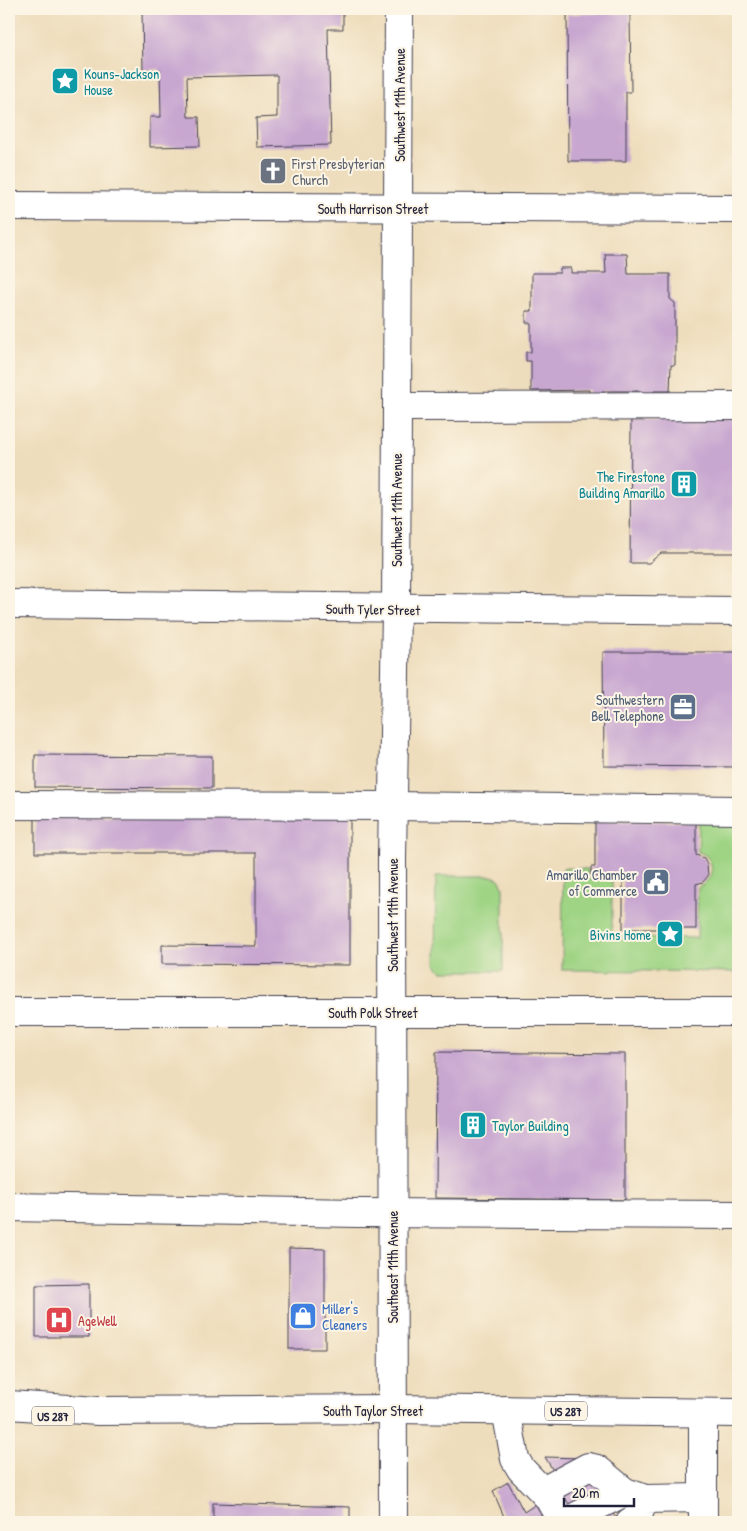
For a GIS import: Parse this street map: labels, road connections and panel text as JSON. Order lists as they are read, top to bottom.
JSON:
{
  "streets": {
    "main road": [
      "Southwest 11th Avenue",
      "South Harrison Street",
      "South Tyler Street",
      "South Polk Street",
      "Southeast 11th Avenue",
      "South Taylor Street",
      "US 287"
    ]
  },
  "crossings": [
    ["Southwest 11th Avenue", "South Harrison Street"],
    ["Southwest 11th Avenue", "South Tyler Street"],
    ["Southwest 11th Avenue", "South Polk Street"],
    ["Southwest 11th Avenue", "Southeast 11th Avenue"],
    ["South Polk Street", "Southeast 11th Avenue"],
    ["Southeast 11th Avenue", "South Taylor Street"],
    ["South Taylor Street", "US 287"]
  ],
  "places": {
    "place": ["Kouns-Jackson House", "Bivins Home"],
    "church": ["First Presbyterian Church"],
    "building": ["The Firestone Building Amarillo", "Taylor Building"],
    "office": ["Southwestern Bell Telephone"],
    "public building": ["Amarillo Chamber of Commerce"],
    "shop": ["Miller's Cleaners"],
    "hospital": ["AgeWell"]
  },
  "scale_bar": "20 m"
}
